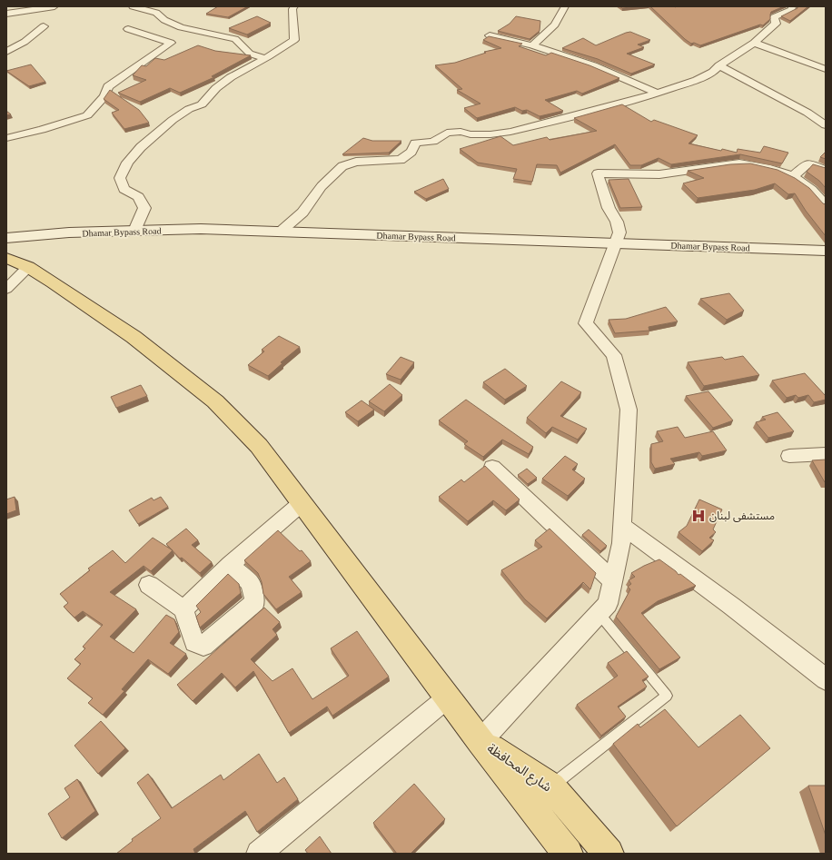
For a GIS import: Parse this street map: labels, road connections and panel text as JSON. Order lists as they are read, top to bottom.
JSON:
{
  "streets": {
    "main road": ["Dhamar Bypass Road", "شارع المحافظة"]
  },
  "places": {
    "hospital": ["مستشفى لبنان"]
  }
}
